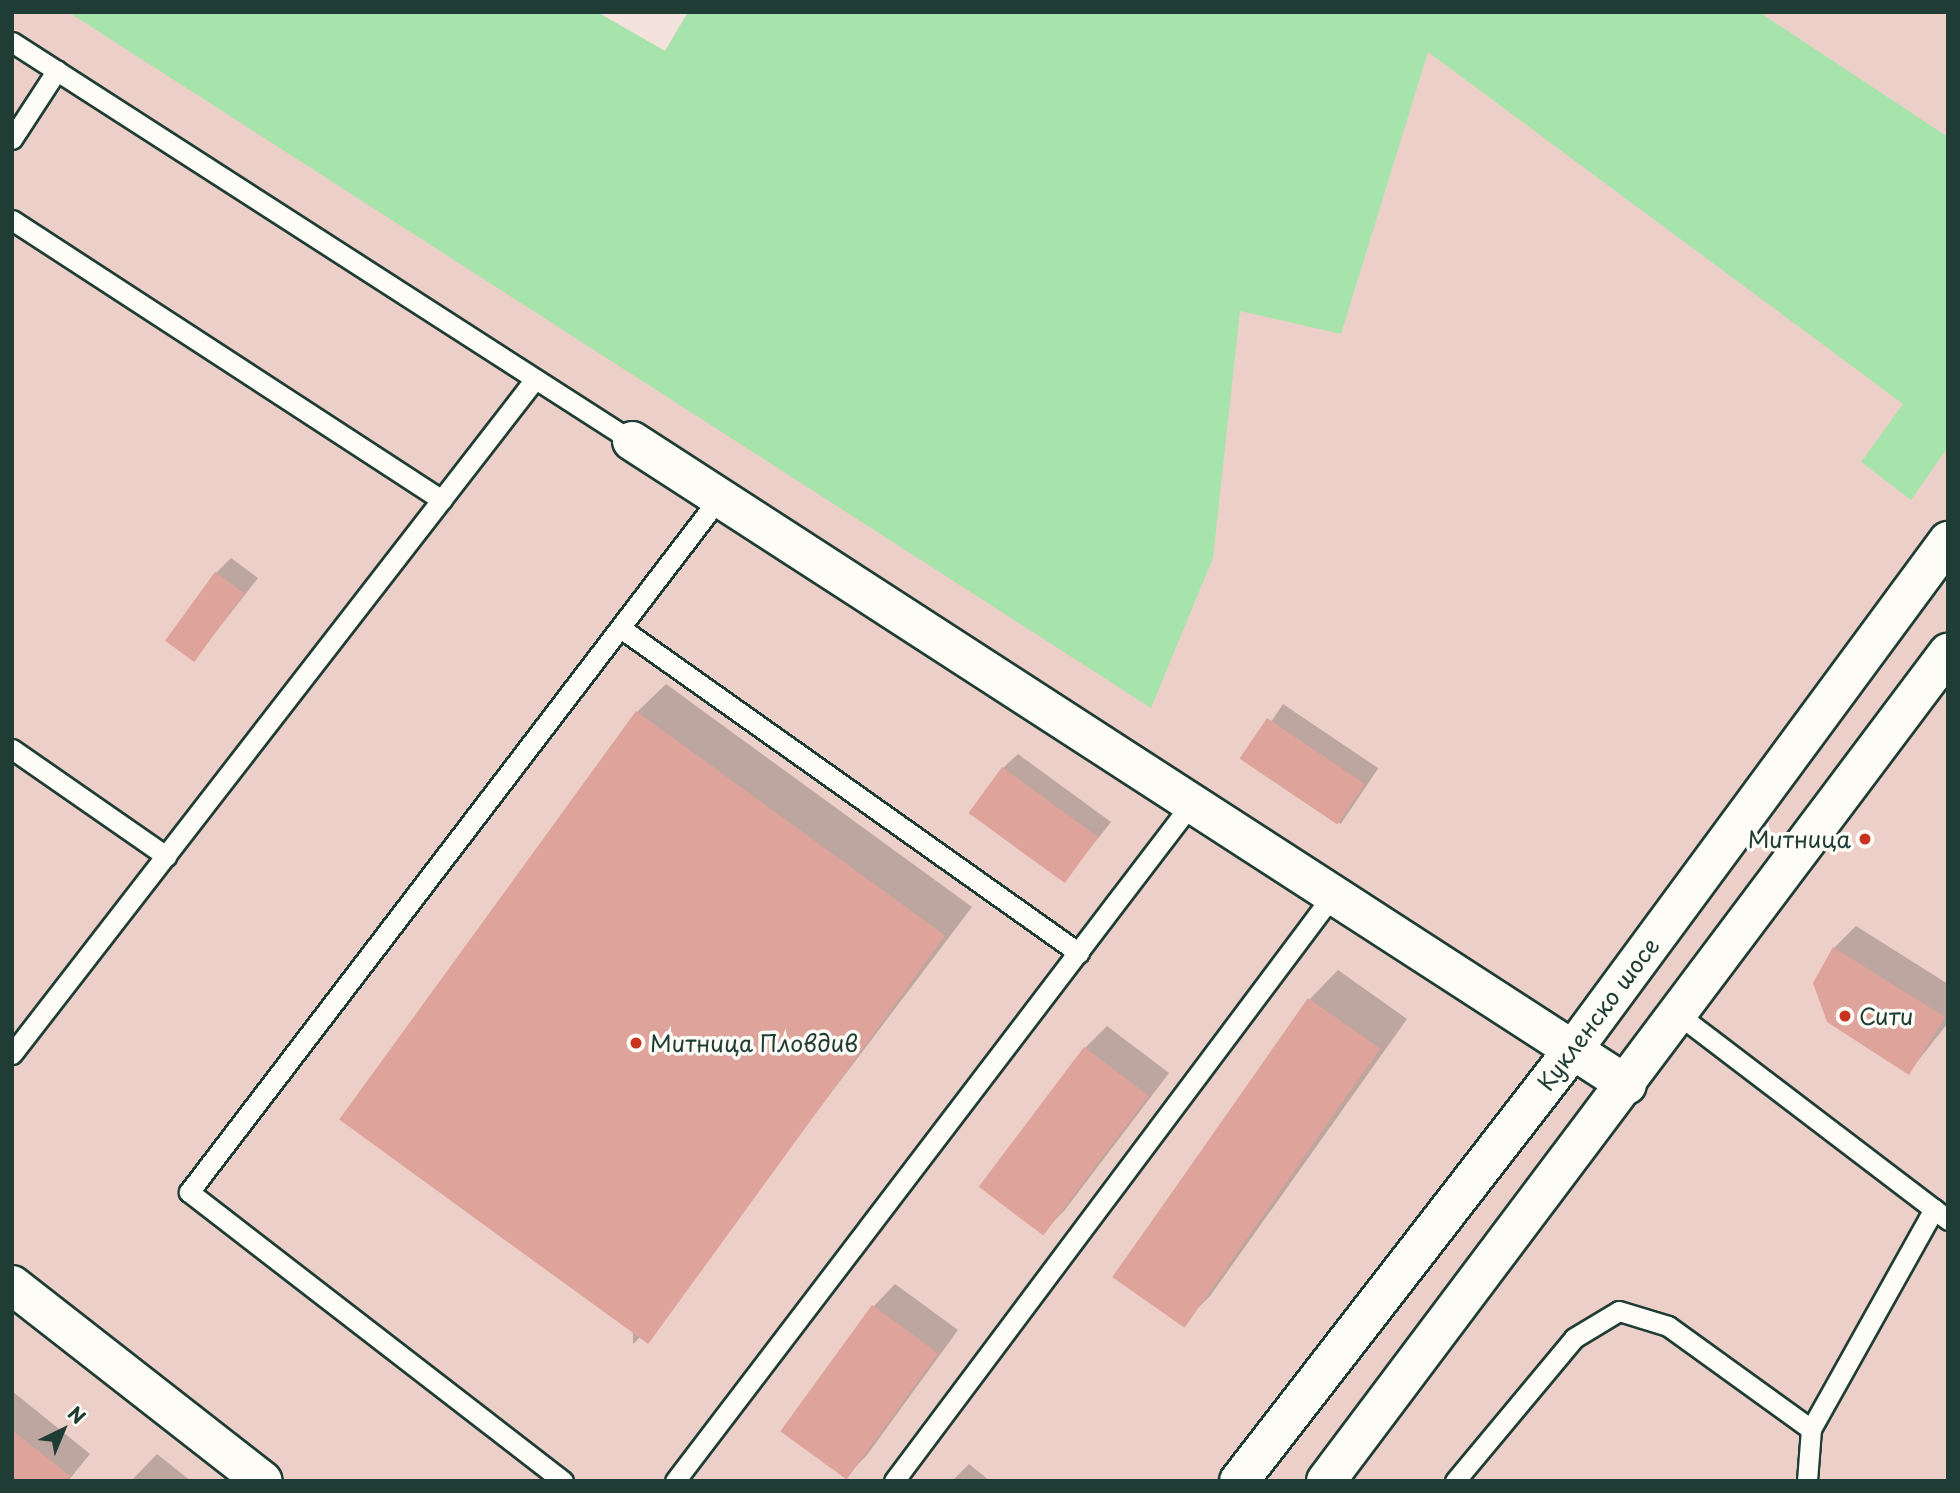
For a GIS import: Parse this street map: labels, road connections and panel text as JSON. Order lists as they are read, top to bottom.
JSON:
{
  "streets": {
    "main road": ["Кукленско шосе"]
  },
  "places": ["Митница", "Сити", "Митница Пловдив"],
  "north": "top right"
}
